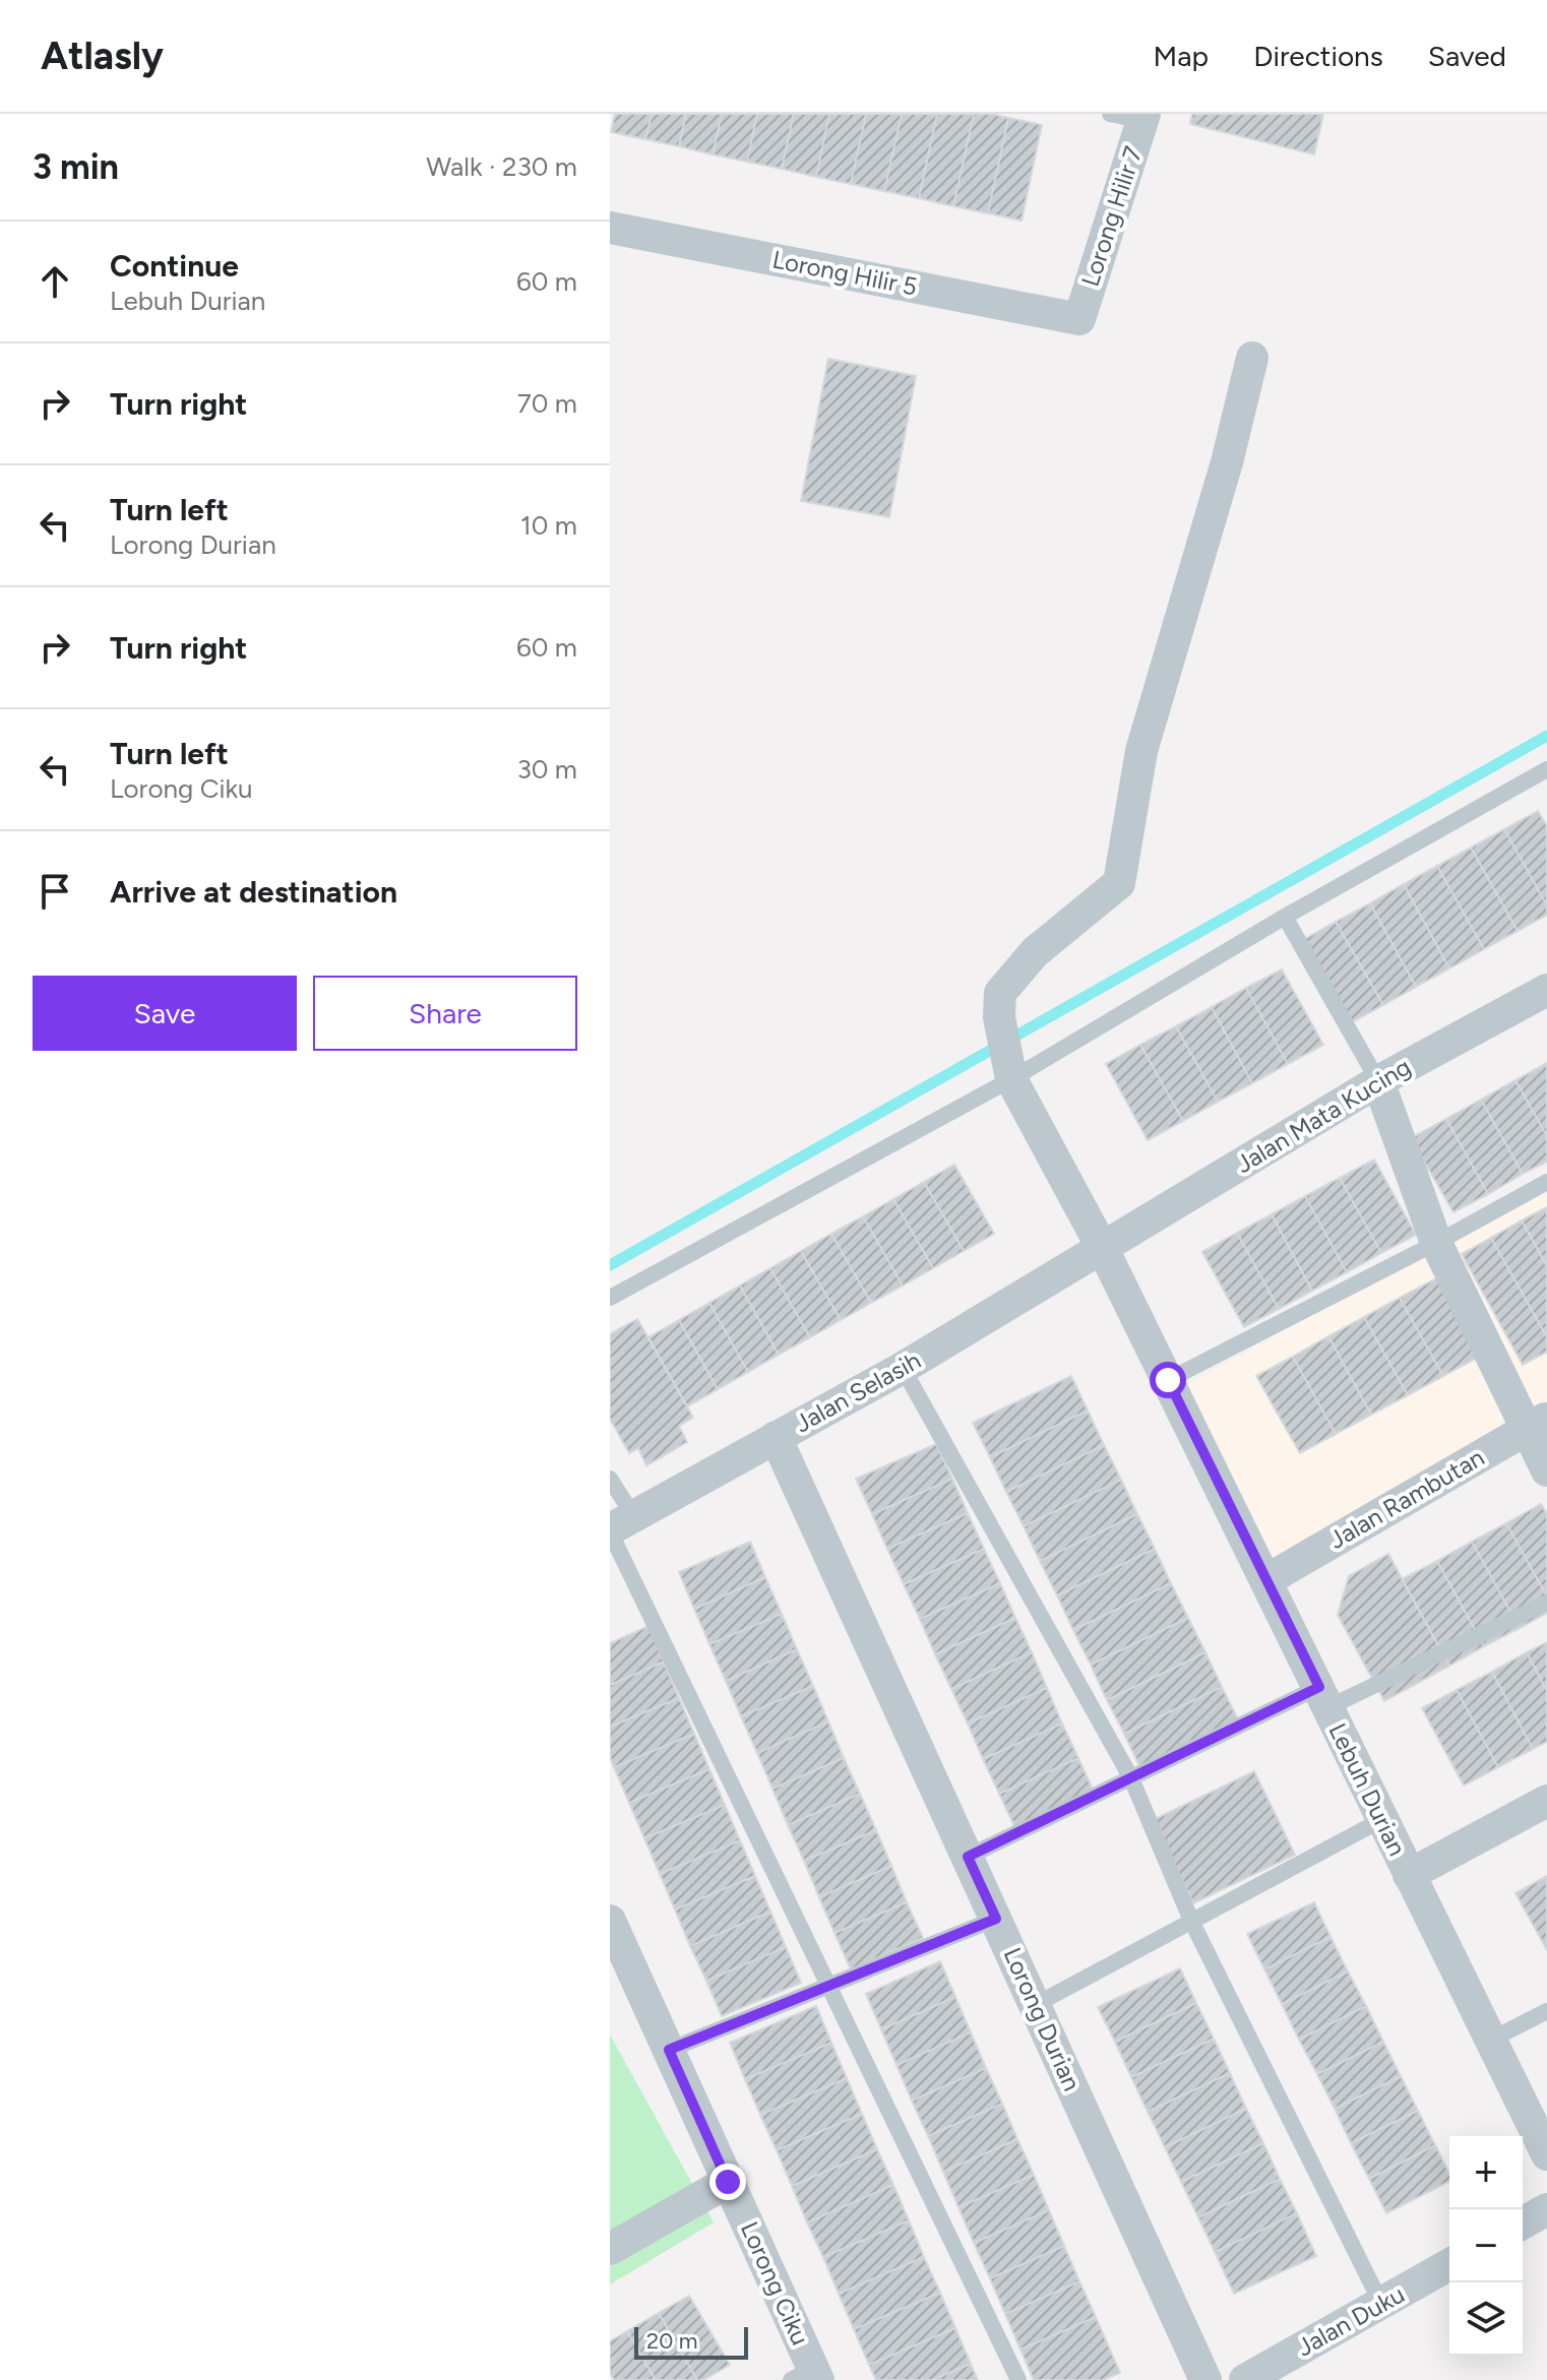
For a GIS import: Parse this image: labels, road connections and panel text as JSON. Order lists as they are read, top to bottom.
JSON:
{
  "streets": {
    "street": [
      "Lorong Hilir 7",
      "Lorong Hilir 5",
      "Jalan Mata Kucing",
      "Jalan Selasih",
      "Jalan Rambutan",
      "Lebuh Durian",
      "Lorong Durian",
      "Lorong Ciku",
      "Jalan Duku"
    ]
  },
  "crossings": [
    ["Lorong Hilir 7", "Lorong Hilir 5"],
    ["Jalan Mata Kucing", "Jalan Selasih"],
    ["Jalan Mata Kucing", "Lebuh Durian"],
    ["Jalan Selasih", "Lebuh Durian"],
    ["Jalan Selasih", "Lorong Durian"],
    ["Jalan Rambutan", "Lebuh Durian"]
  ],
  "scale_bar": "20 m",
  "page": {
    "header": "Atlasly",
    "nav": ["Map", "Directions", "Saved"],
    "heading": ["3 min", "Walk · 230 m"],
    "list": [
      ["Continue", "Lebuh Durian", "60 m"],
      ["Turn right", "70 m"],
      ["Turn left", "Lorong Durian", "10 m"],
      ["Turn right", "60 m"],
      ["Turn left", "Lorong Ciku", "30 m"],
      "Arrive at destination"
    ],
    "buttons": ["Save", "Share"],
    "map_buttons": ["+", "−"],
    "scale": "20 m"
  }
}
